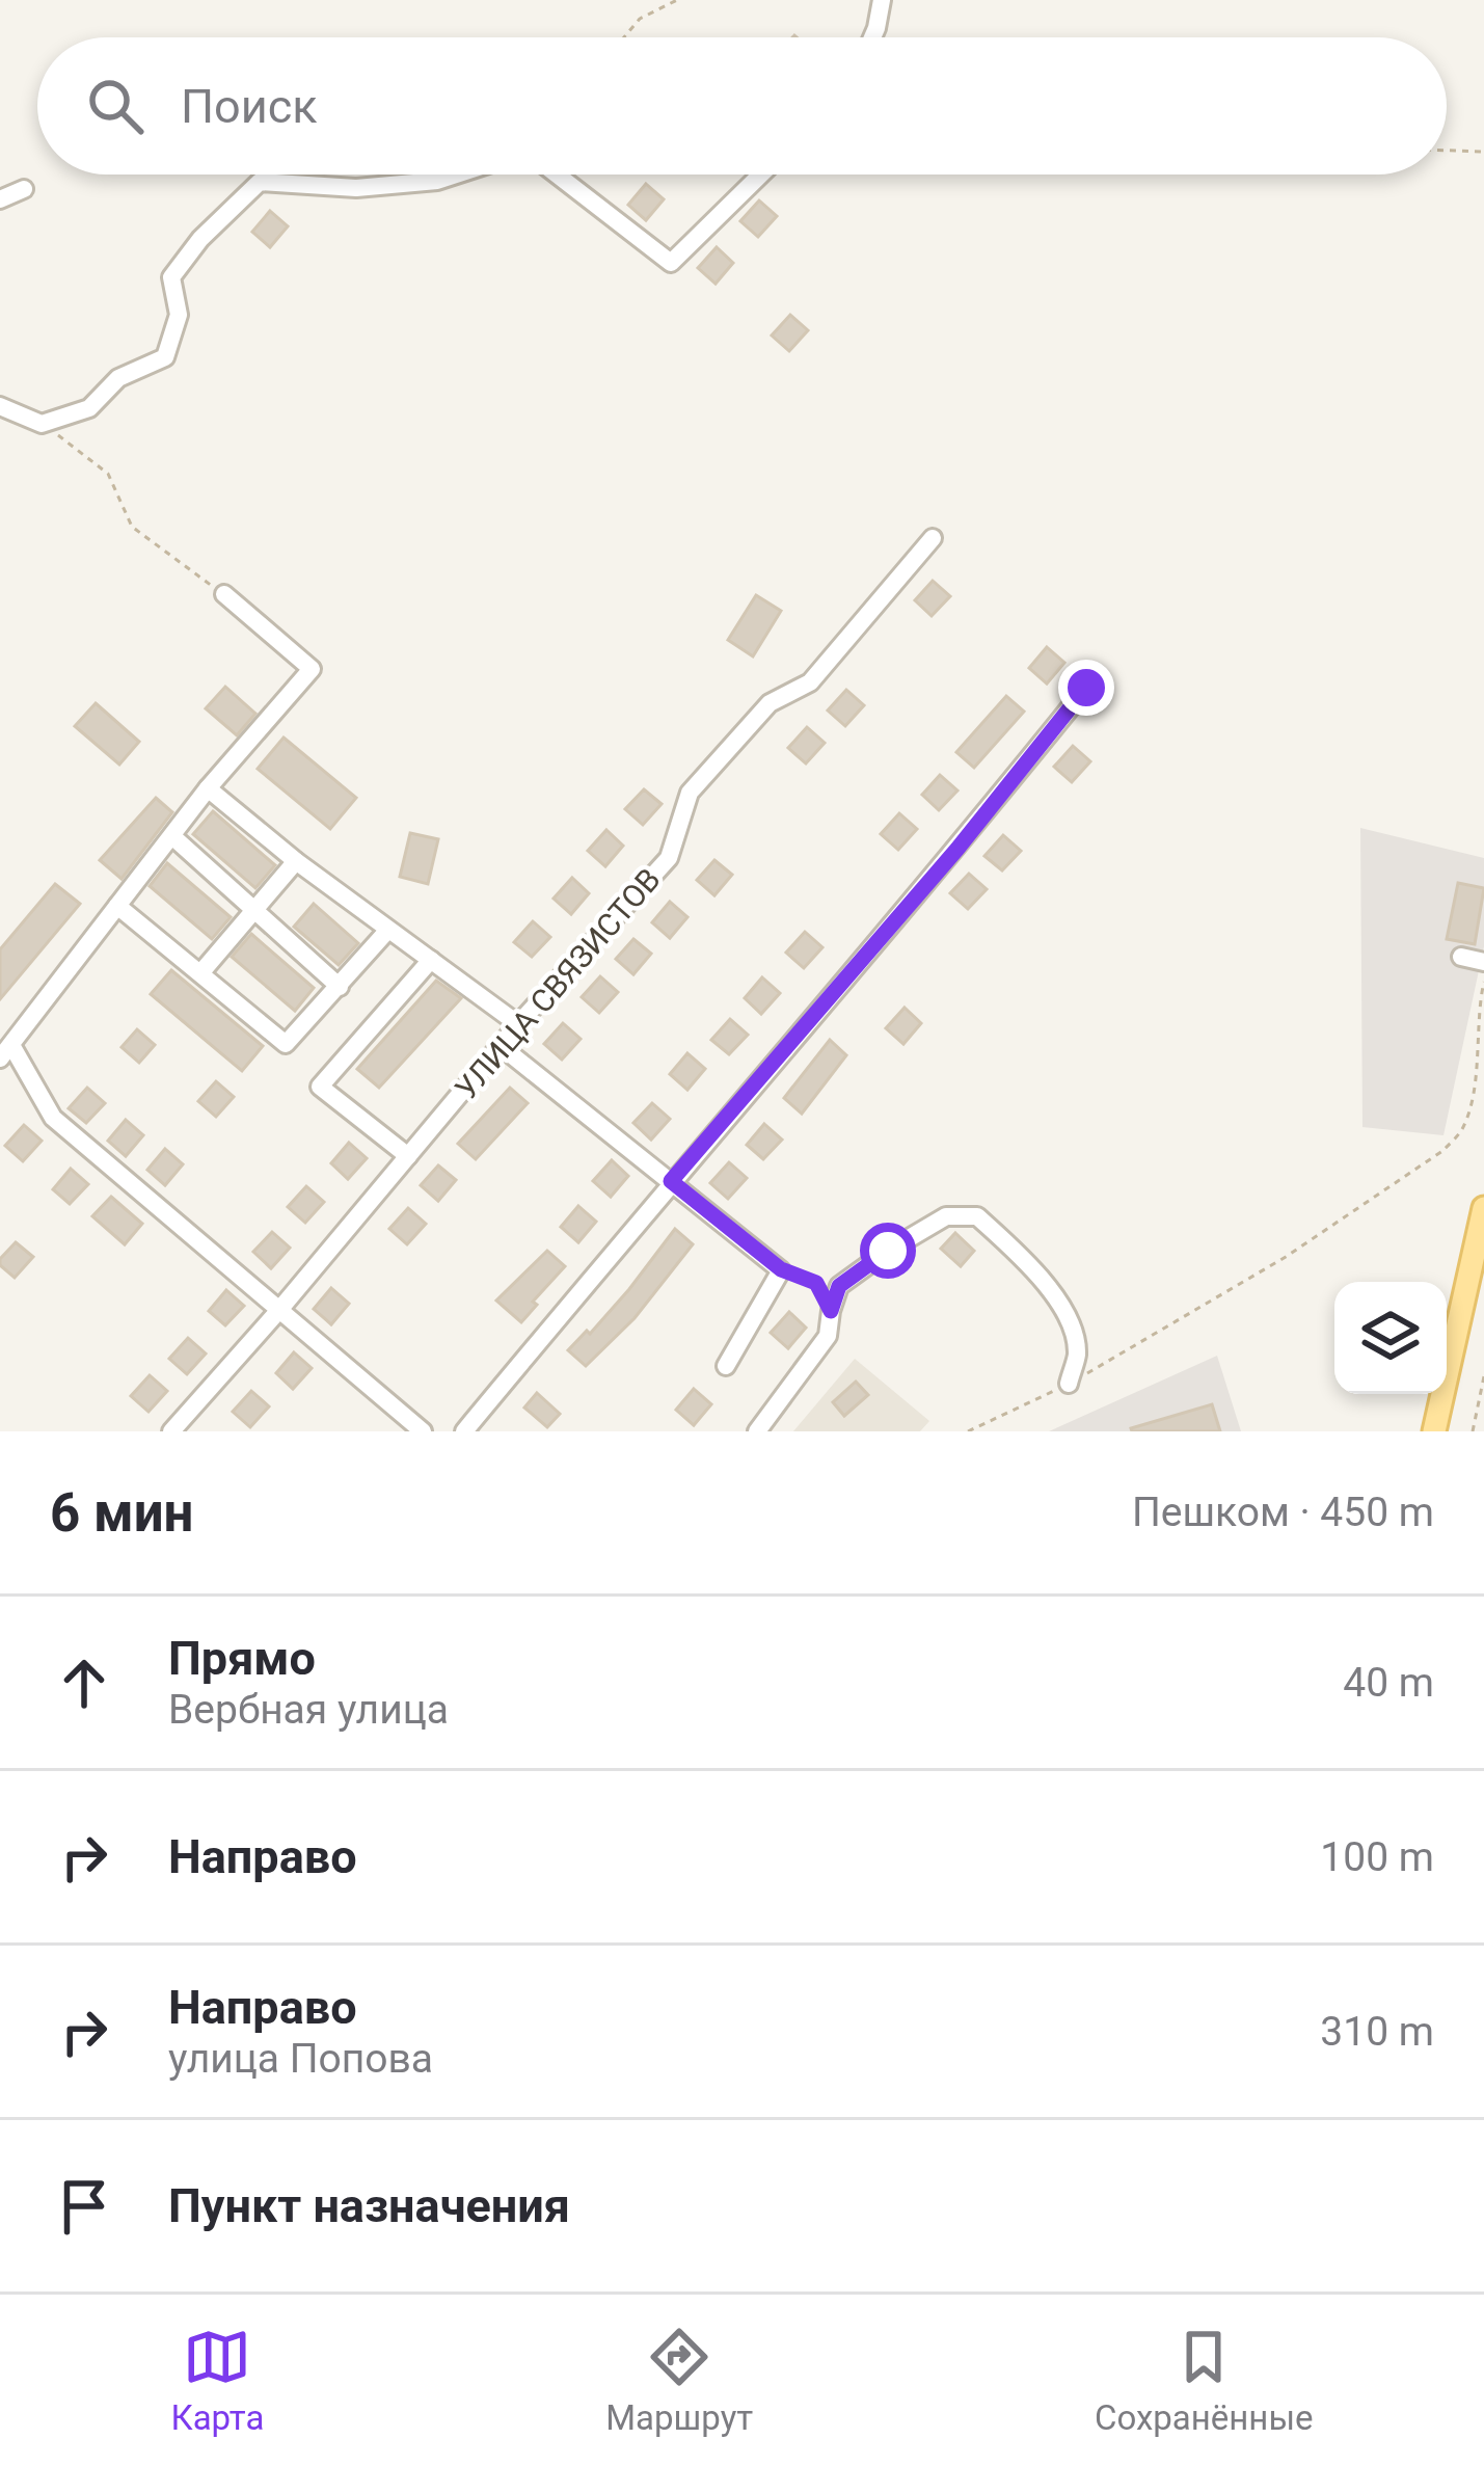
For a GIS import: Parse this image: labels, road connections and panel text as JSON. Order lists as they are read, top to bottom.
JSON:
{
  "streets": {
    "street": ["УЛИЦА СВЯЗИСТОВ"]
  },
  "page": {
    "search": "Поиск",
    "heading": ["6 мин", "Пешком · 450 m"],
    "list": [
      ["Прямо", "Вербная улица", "40 m"],
      ["Направо", "100 m"],
      ["Направо", "улица Попова", "310 m"],
      "Пункт назначения"
    ],
    "nav": ["Карта", "Маршрут", "Сохранённые"]
  }
}
